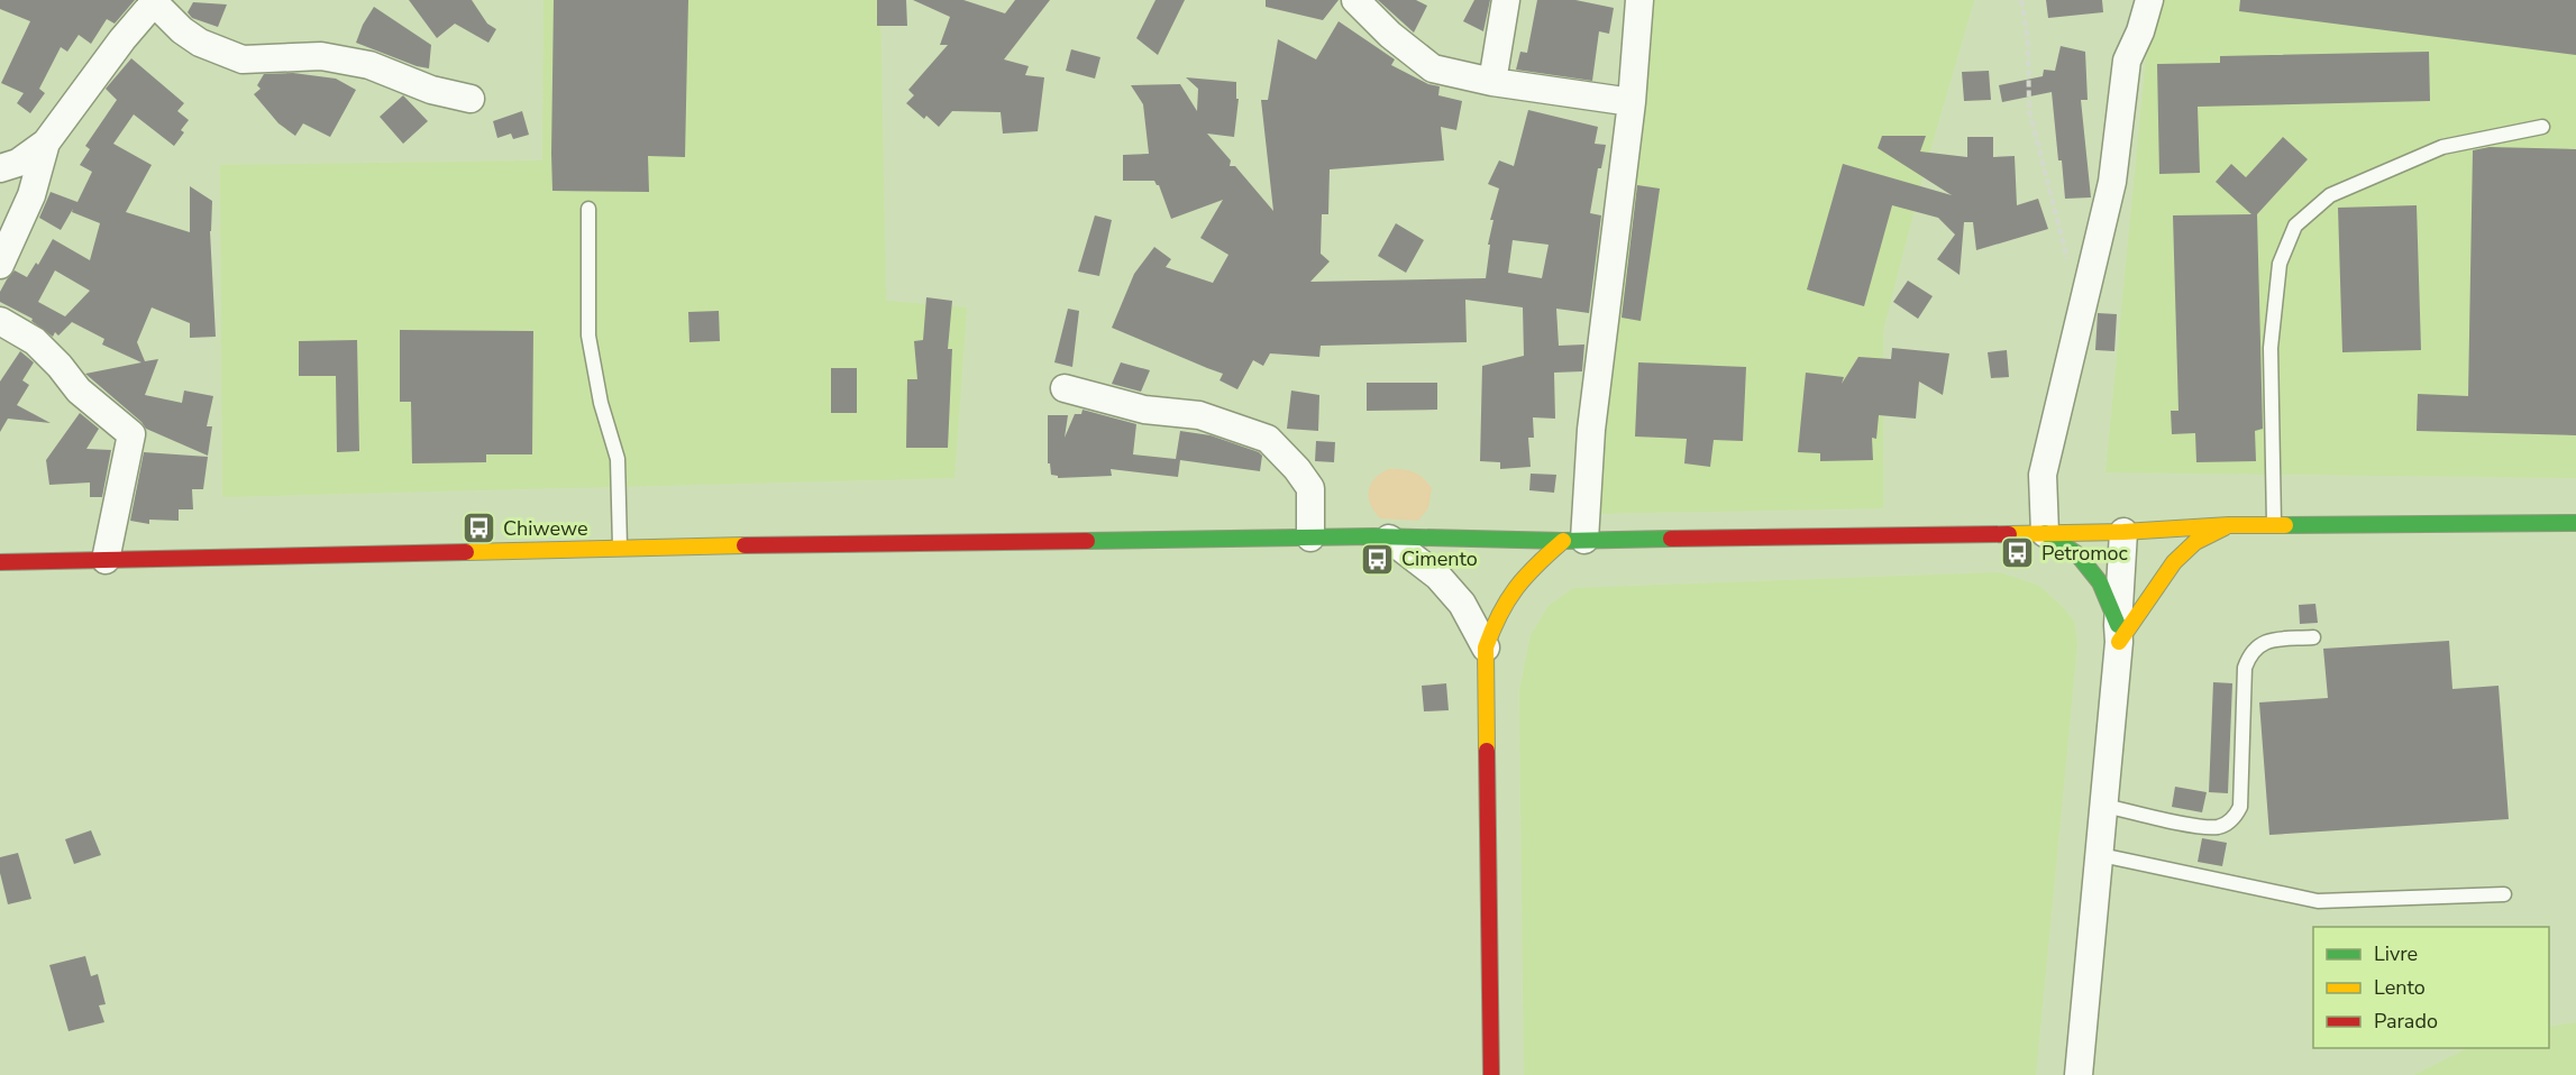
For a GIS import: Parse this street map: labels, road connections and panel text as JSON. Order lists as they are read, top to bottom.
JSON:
{
  "places": {
    "bus stop": ["Chiwewe", "Petromoc", "Cimento"]
  },
  "legend": ["Livre", "Lento", "Parado"]
}
